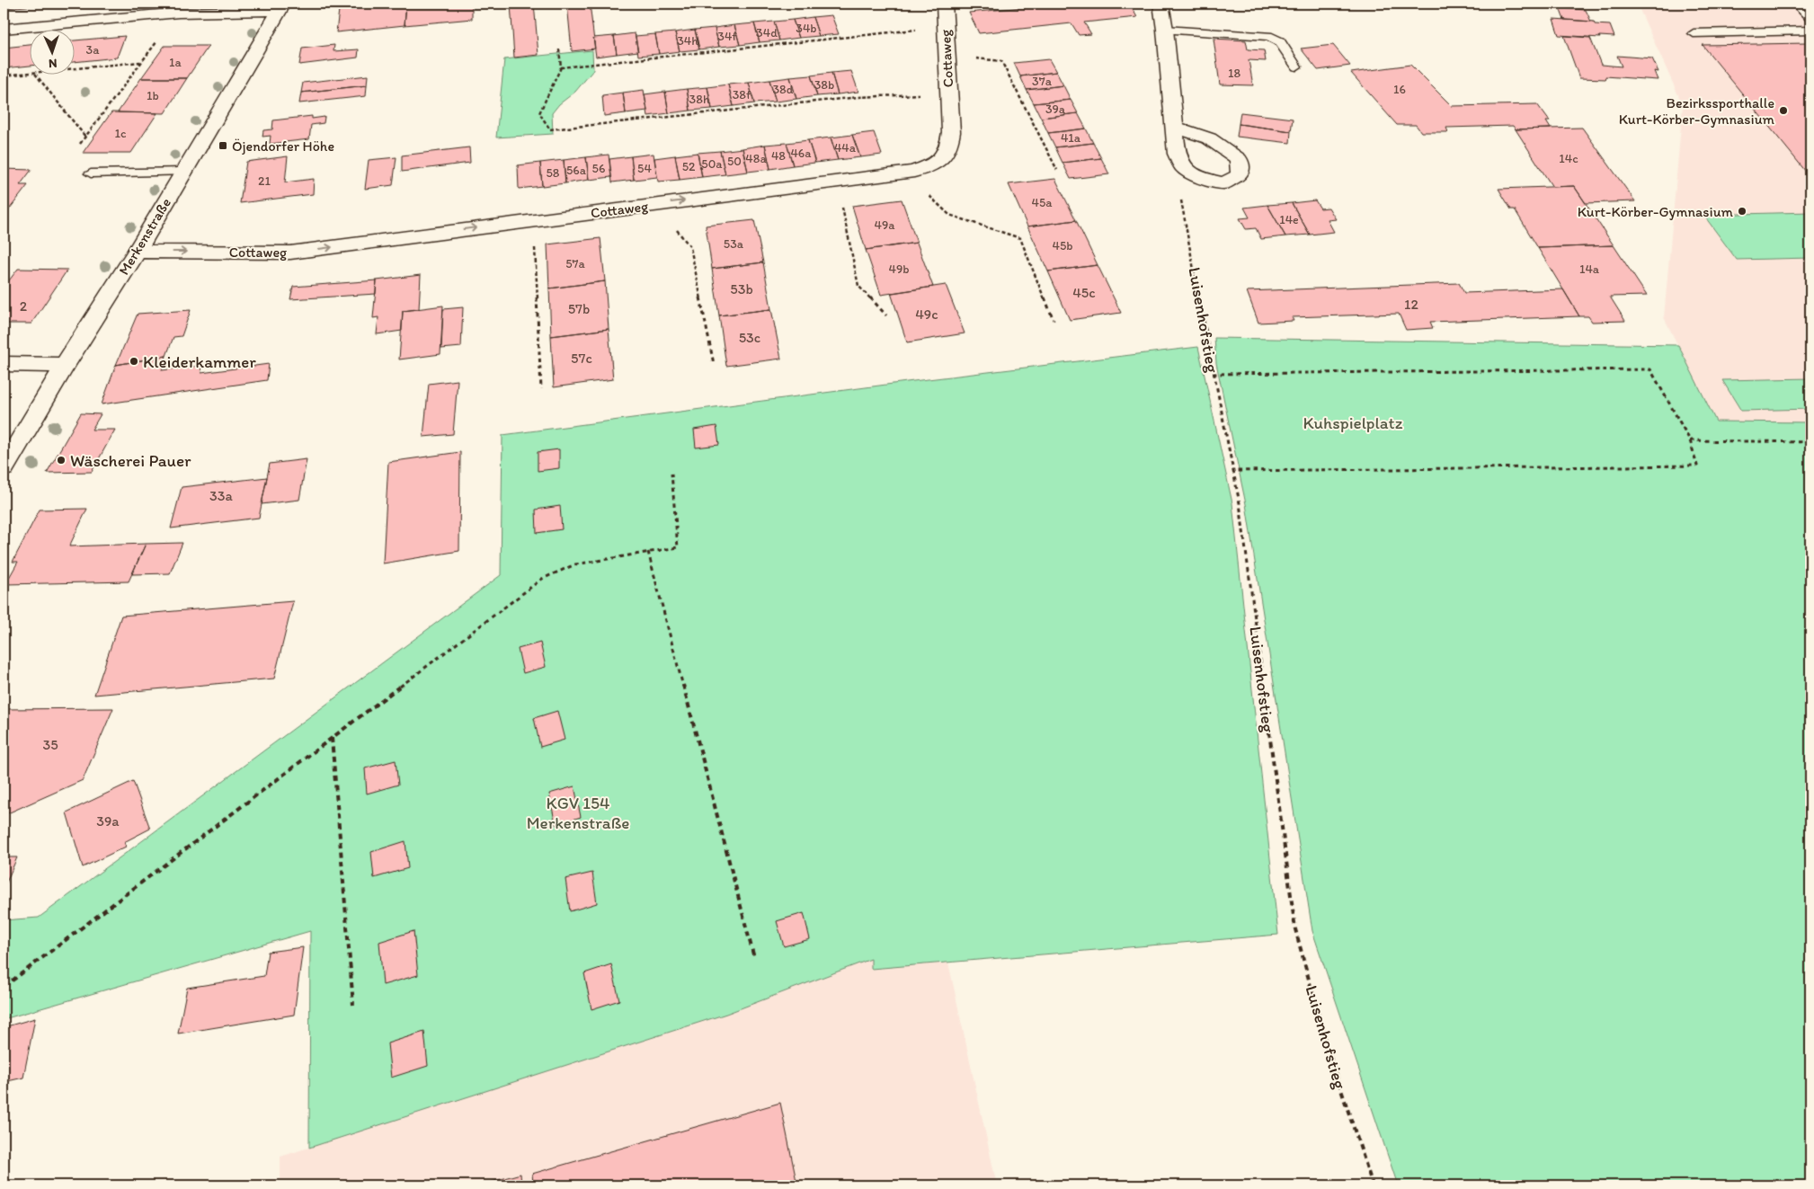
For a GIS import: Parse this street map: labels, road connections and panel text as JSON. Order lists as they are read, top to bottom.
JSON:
{
  "streets": {
    "street": ["Cottaweg", "Merkenstraße"],
    "path": ["Luisenhofstieg"]
  },
  "crossings": [
    ["Cottaweg", "Merkenstraße"]
  ],
  "one_way": ["Cottaweg"],
  "parks": ["Kuhspielplatz", "KGV 154 Merkenstraße"],
  "places": {
    "other": [
      "Bezirkssporthalle Kurt-Körber-Gymnasium",
      "Kurt-Körber-Gymnasium",
      "Kleiderkammer",
      "Wäscherei Pauer"
    ],
    "transit": ["Öjendorfer Höhe"]
  },
  "house_numbers": [
    "34b",
    "34d",
    "34f",
    "34h",
    "3a",
    "1a",
    "18",
    "37a",
    "38b",
    "38d",
    "16",
    "38f",
    "1b",
    "38h",
    "39a",
    "1c",
    "41a",
    "44a",
    "46a",
    "48",
    "48a",
    "14c",
    "50",
    "50a",
    "52",
    "56",
    "54",
    "56a",
    "58",
    "21",
    "45a",
    "14e",
    "49a",
    "53a",
    "45b",
    "57a",
    "49b",
    "14a",
    "53b",
    "45c",
    "12",
    "2",
    "57b",
    "49c",
    "53c",
    "57c",
    "33a",
    "35",
    "39a"
  ],
  "north": "bottom"
}
